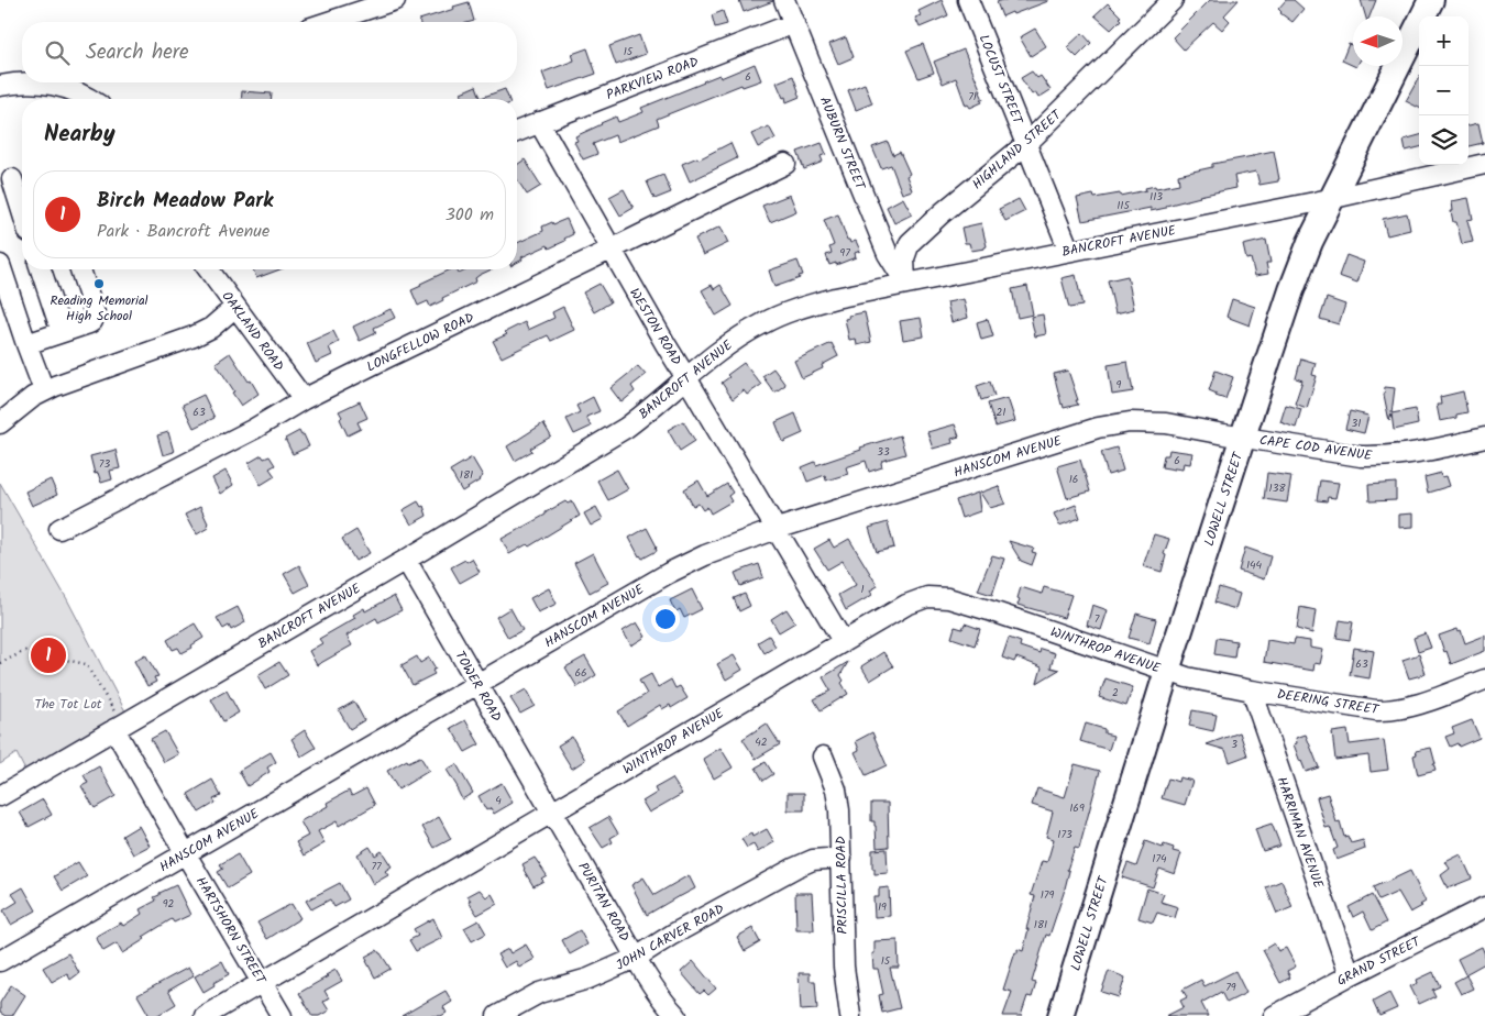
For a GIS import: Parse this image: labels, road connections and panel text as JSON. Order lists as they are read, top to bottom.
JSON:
{
  "streets": {
    "main road": ["LOWELL STREET"],
    "street": [
      "PARKVIEW ROAD",
      "LOCUST STREET",
      "AUBURN STREET",
      "HIGHLAND STREET",
      "BANCROFT AVENUE",
      "WESTON ROAD",
      "OAKLAND ROAD",
      "LONGFELLOW ROAD",
      "CAPE COD AVENUE",
      "HANSCOM AVENUE",
      "WINTHROP AVENUE",
      "TOWER ROAD",
      "DEERING STREET",
      "HARRIMAN AVENUE",
      "PRISCILLA ROAD",
      "PURITAN ROAD",
      "HARTSHORN STREET",
      "JOHN CARVER ROAD",
      "GRAND STREET"
    ]
  },
  "crossings": [
    ["PARKVIEW ROAD", "AUBURN STREET"],
    ["PARKVIEW ROAD", "WESTON ROAD"],
    ["LOCUST STREET", "HIGHLAND STREET"],
    ["LOCUST STREET", "BANCROFT AVENUE"],
    ["AUBURN STREET", "HIGHLAND STREET"],
    ["AUBURN STREET", "BANCROFT AVENUE"],
    ["HIGHLAND STREET", "BANCROFT AVENUE"],
    ["BANCROFT AVENUE", "WESTON ROAD"],
    ["BANCROFT AVENUE", "LOWELL STREET"],
    ["BANCROFT AVENUE", "TOWER ROAD"],
    ["BANCROFT AVENUE", "HARTSHORN STREET"],
    ["WESTON ROAD", "LONGFELLOW ROAD"],
    ["WESTON ROAD", "HANSCOM AVENUE"],
    ["WESTON ROAD", "WINTHROP AVENUE"],
    ["OAKLAND ROAD", "LONGFELLOW ROAD"],
    ["CAPE COD AVENUE", "HANSCOM AVENUE"],
    ["CAPE COD AVENUE", "LOWELL STREET"],
    ["HANSCOM AVENUE", "LOWELL STREET"],
    ["HANSCOM AVENUE", "TOWER ROAD"],
    ["HANSCOM AVENUE", "HARTSHORN STREET"],
    ["LOWELL STREET", "WINTHROP AVENUE"],
    ["LOWELL STREET", "DEERING STREET"],
    ["WINTHROP AVENUE", "TOWER ROAD"],
    ["WINTHROP AVENUE", "DEERING STREET"],
    ["WINTHROP AVENUE", "PURITAN ROAD"],
    ["WINTHROP AVENUE", "HARTSHORN STREET"],
    ["TOWER ROAD", "PURITAN ROAD"],
    ["DEERING STREET", "HARRIMAN AVENUE"],
    ["HARRIMAN AVENUE", "GRAND STREET"],
    ["PRISCILLA ROAD", "JOHN CARVER ROAD"],
    ["PURITAN ROAD", "JOHN CARVER ROAD"]
  ],
  "parks": ["The Tot Lot"],
  "places": ["Reading Memorial High School"],
  "house_numbers": [
    "15",
    "6",
    "71",
    "113",
    "115",
    "97",
    "9",
    "63",
    "21",
    "31",
    "33",
    "6",
    "73",
    "181",
    "16",
    "138",
    "144",
    "1",
    "7",
    "63",
    "66",
    "2",
    "42",
    "3",
    "4",
    "169",
    "173",
    "174",
    "77",
    "179",
    "92",
    "19",
    "181",
    "15",
    "79"
  ],
  "north": "left",
  "page": {
    "map_buttons": ["+", "−"],
    "search": "Search here",
    "heading": "Nearby",
    "list": [
      {
        "mark": "1",
        "name": "Birch Meadow Park",
        "note": "Park · Bancroft Avenue",
        "value": "300 m"
      }
    ],
    "pins": "1"
  }
}
